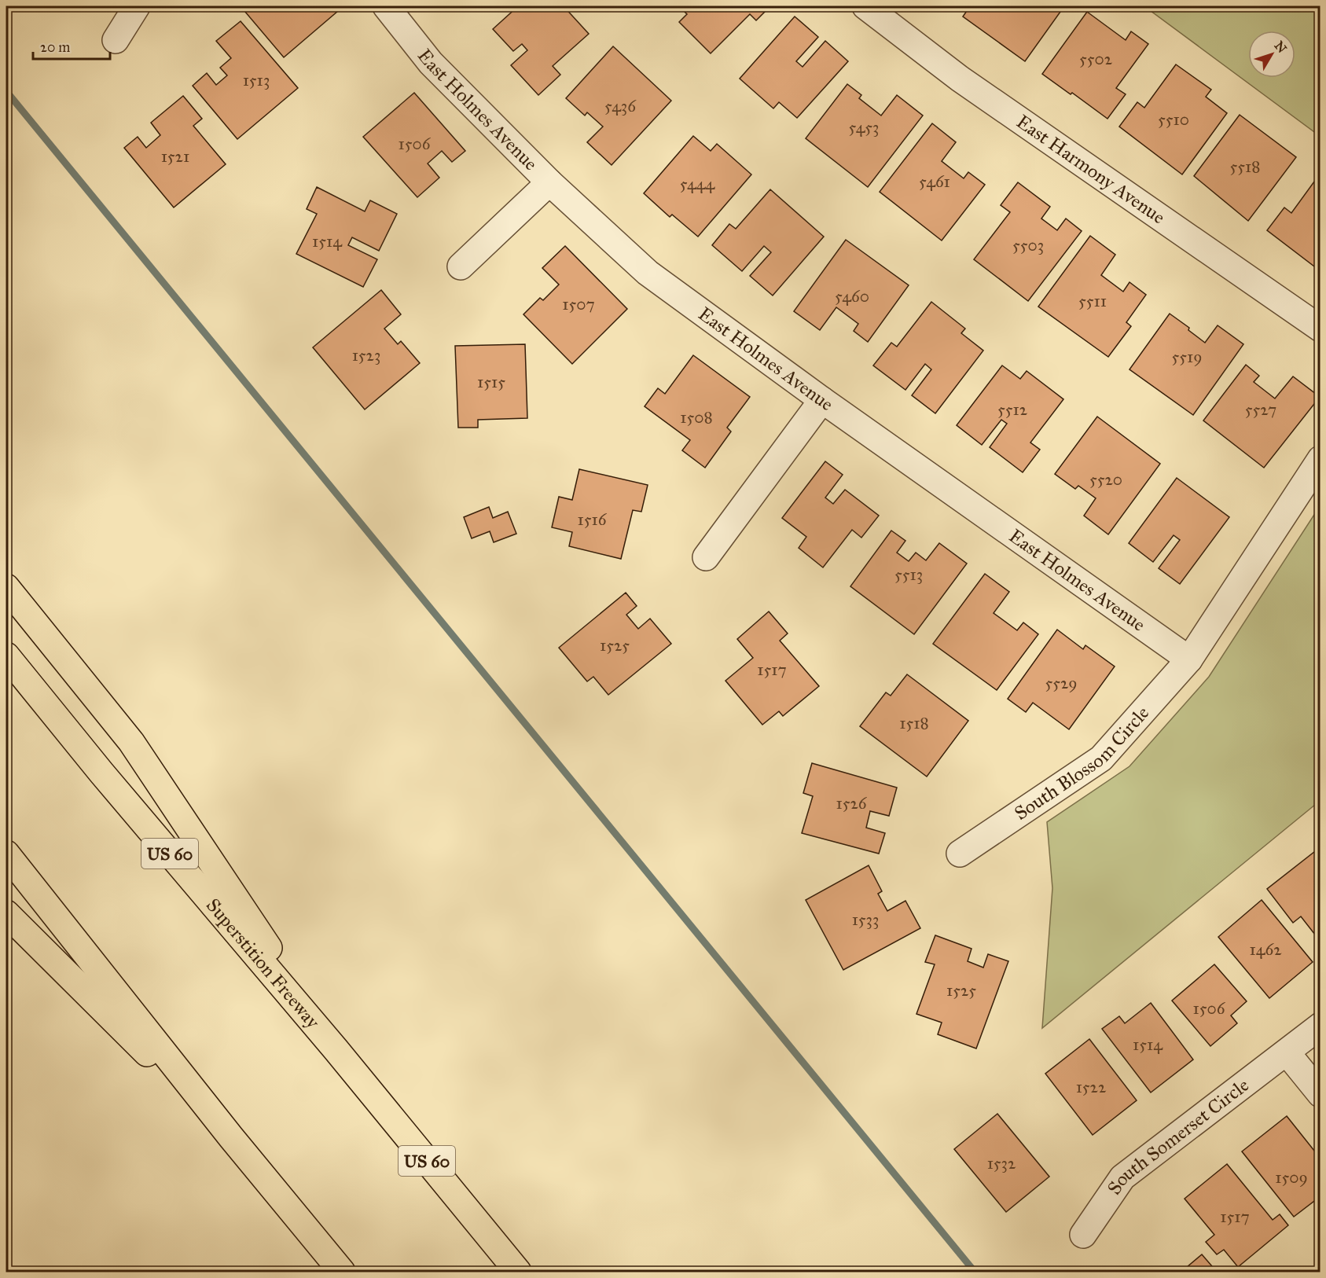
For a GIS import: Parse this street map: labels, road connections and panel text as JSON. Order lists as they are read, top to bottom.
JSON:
{
  "streets": {
    "highway": ["US 60", "Superstition Freeway"],
    "street": [
      "East Holmes Avenue",
      "East Harmony Avenue",
      "South Blossom Circle",
      "South Somerset Circle"
    ]
  },
  "crossings": [
    ["East Holmes Avenue", "South Blossom Circle"]
  ],
  "house_numbers": [
    "5502",
    "1513",
    "5436",
    "5510",
    "5453",
    "1506",
    "1521",
    "5518",
    "5461",
    "5444",
    "1514",
    "5503",
    "5460",
    "5511",
    "1507",
    "1523",
    "5519",
    "1515",
    "5512",
    "5527",
    "1508",
    "5520",
    "1516",
    "5513",
    "1525",
    "1517",
    "5529",
    "1518",
    "1526",
    "1533",
    "1462",
    "1525",
    "1506",
    "1514",
    "1522",
    "1532",
    "1509",
    "1517"
  ],
  "scale_bar": "20 m",
  "north": "top right"
}
